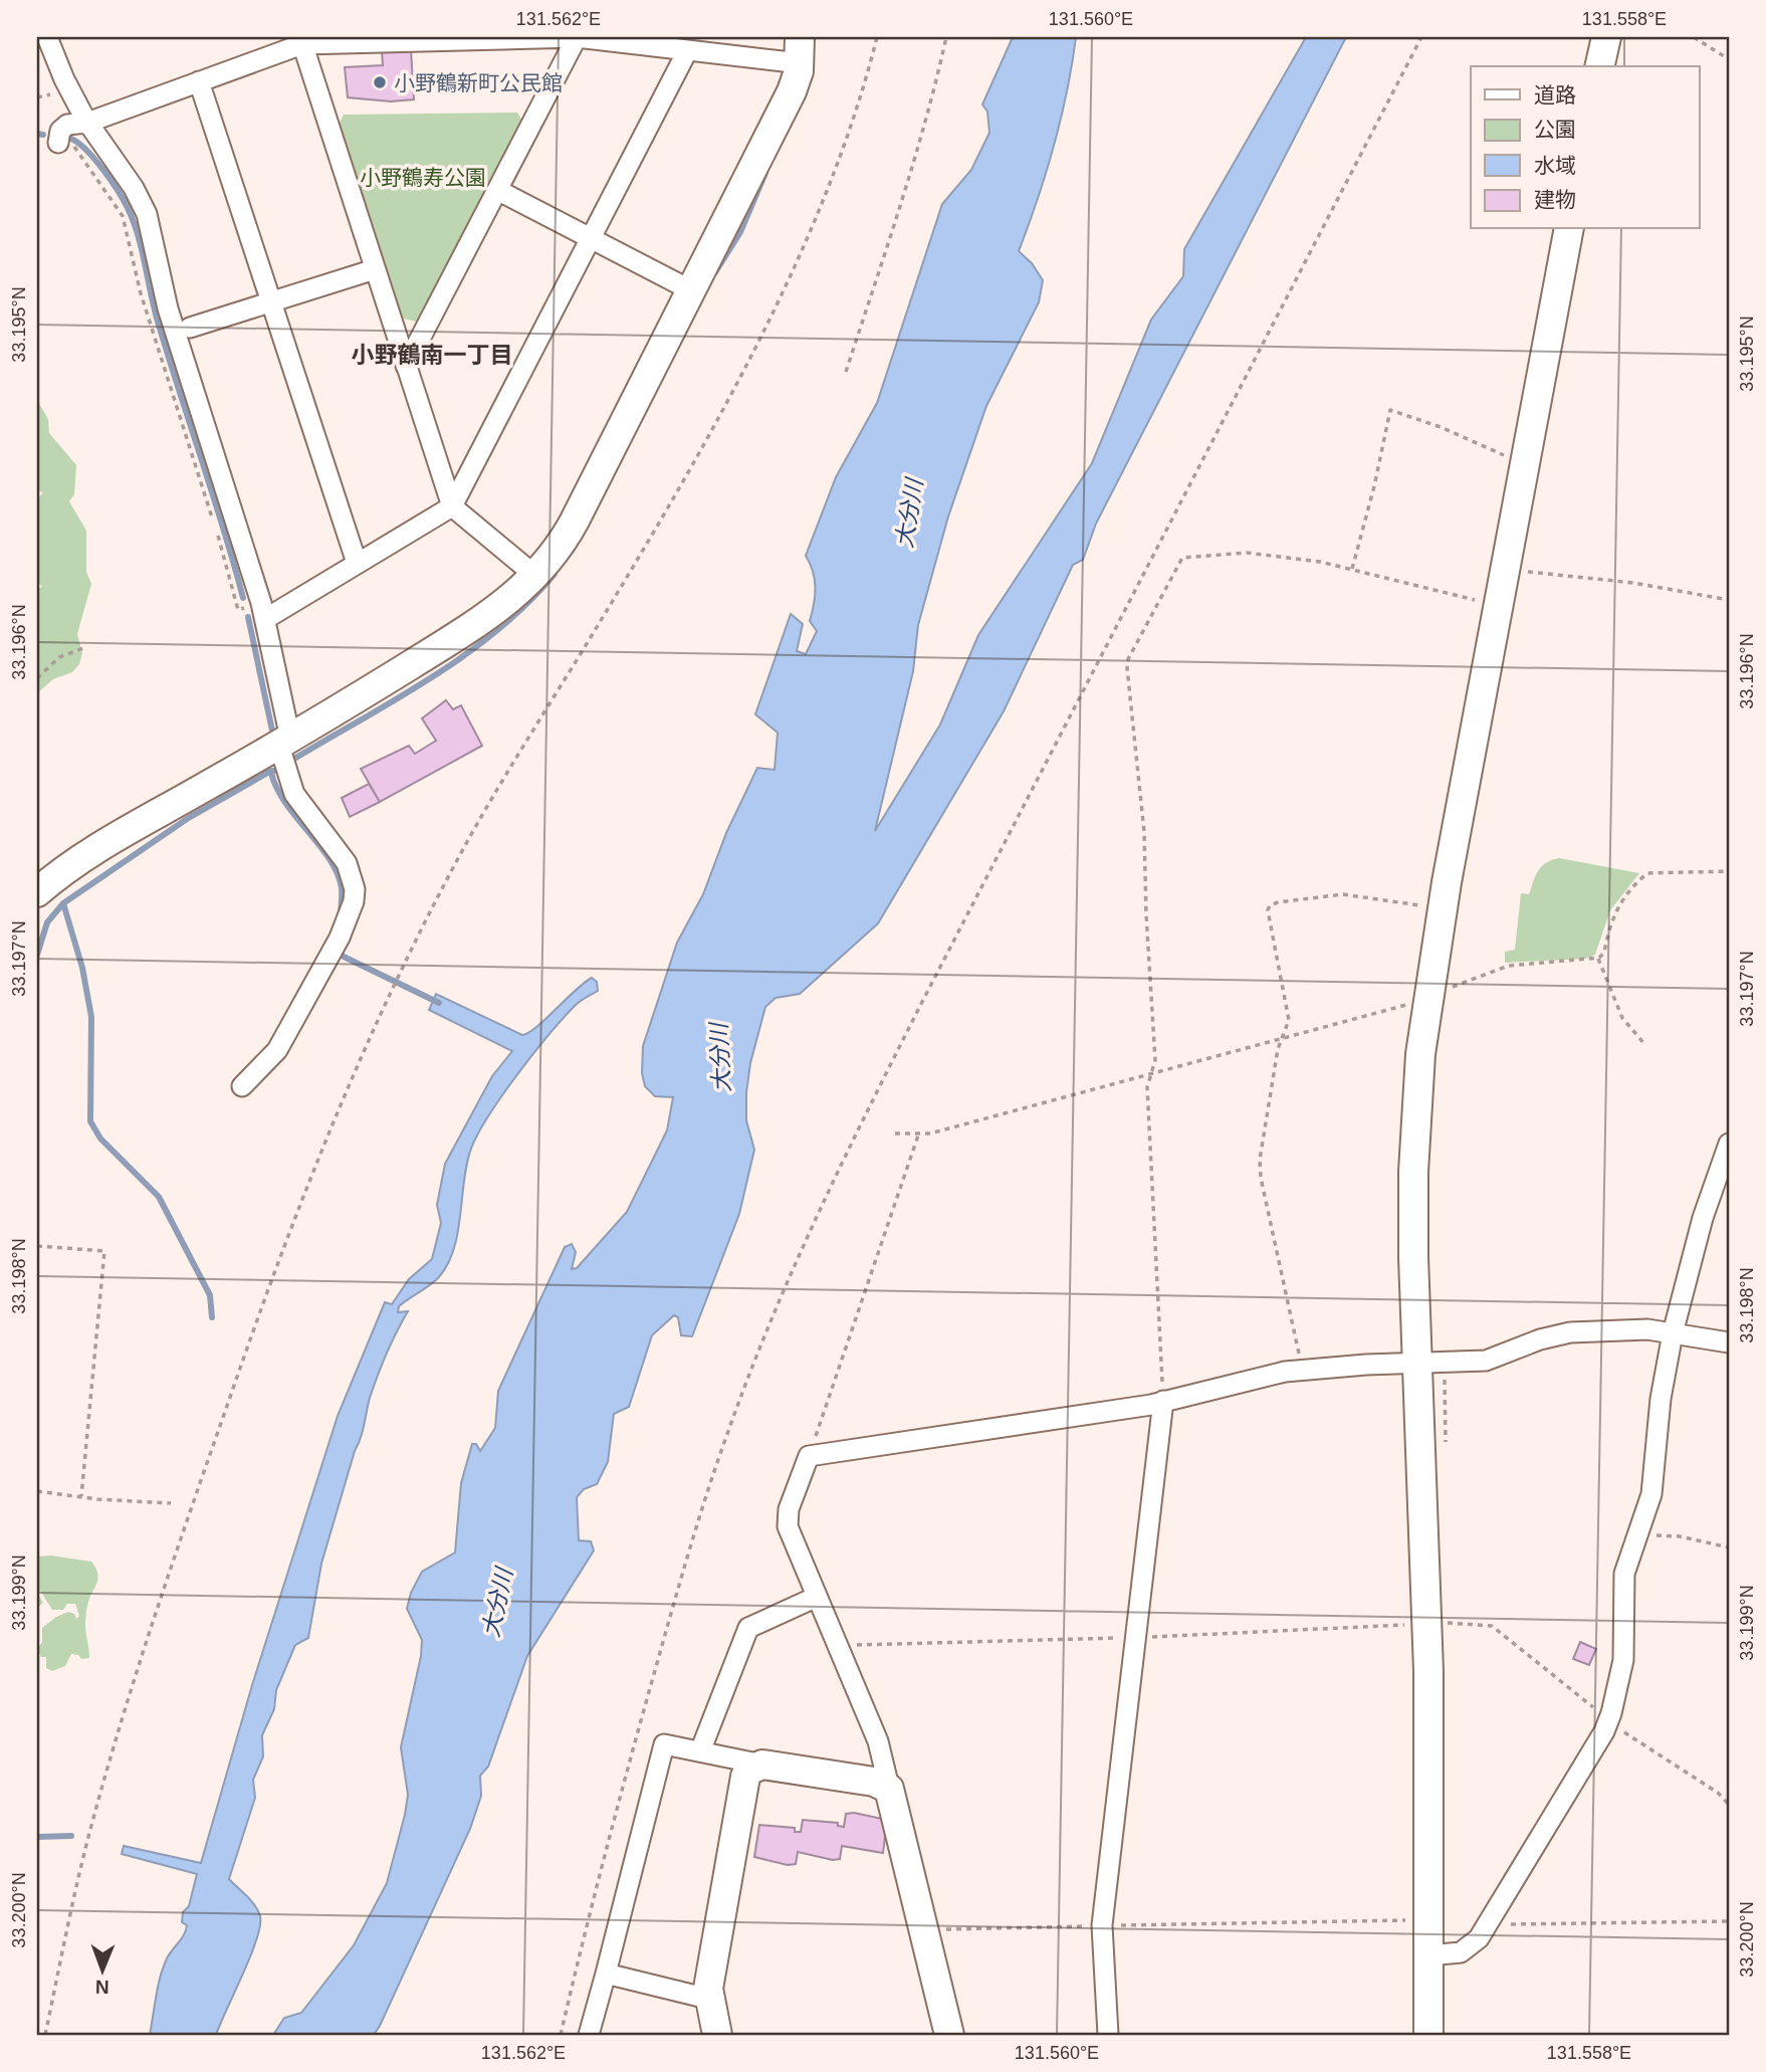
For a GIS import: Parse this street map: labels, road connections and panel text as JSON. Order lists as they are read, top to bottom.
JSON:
{
  "districts": ["小野鶴南一丁目"],
  "water": ["大分川"],
  "parks": ["小野鶴寿公園"],
  "places": ["小野鶴新町公民館"],
  "legend": [
    "道路",
    "公園",
    "水域",
    "建物"
  ],
  "north": "bottom",
  "coordinates": [
    "131.562°E",
    "131.560°E",
    "131.558°E",
    "33.195°N",
    "33.196°N",
    "33.197°N",
    "33.198°N",
    "33.199°N",
    "33.200°N"
  ]
}
